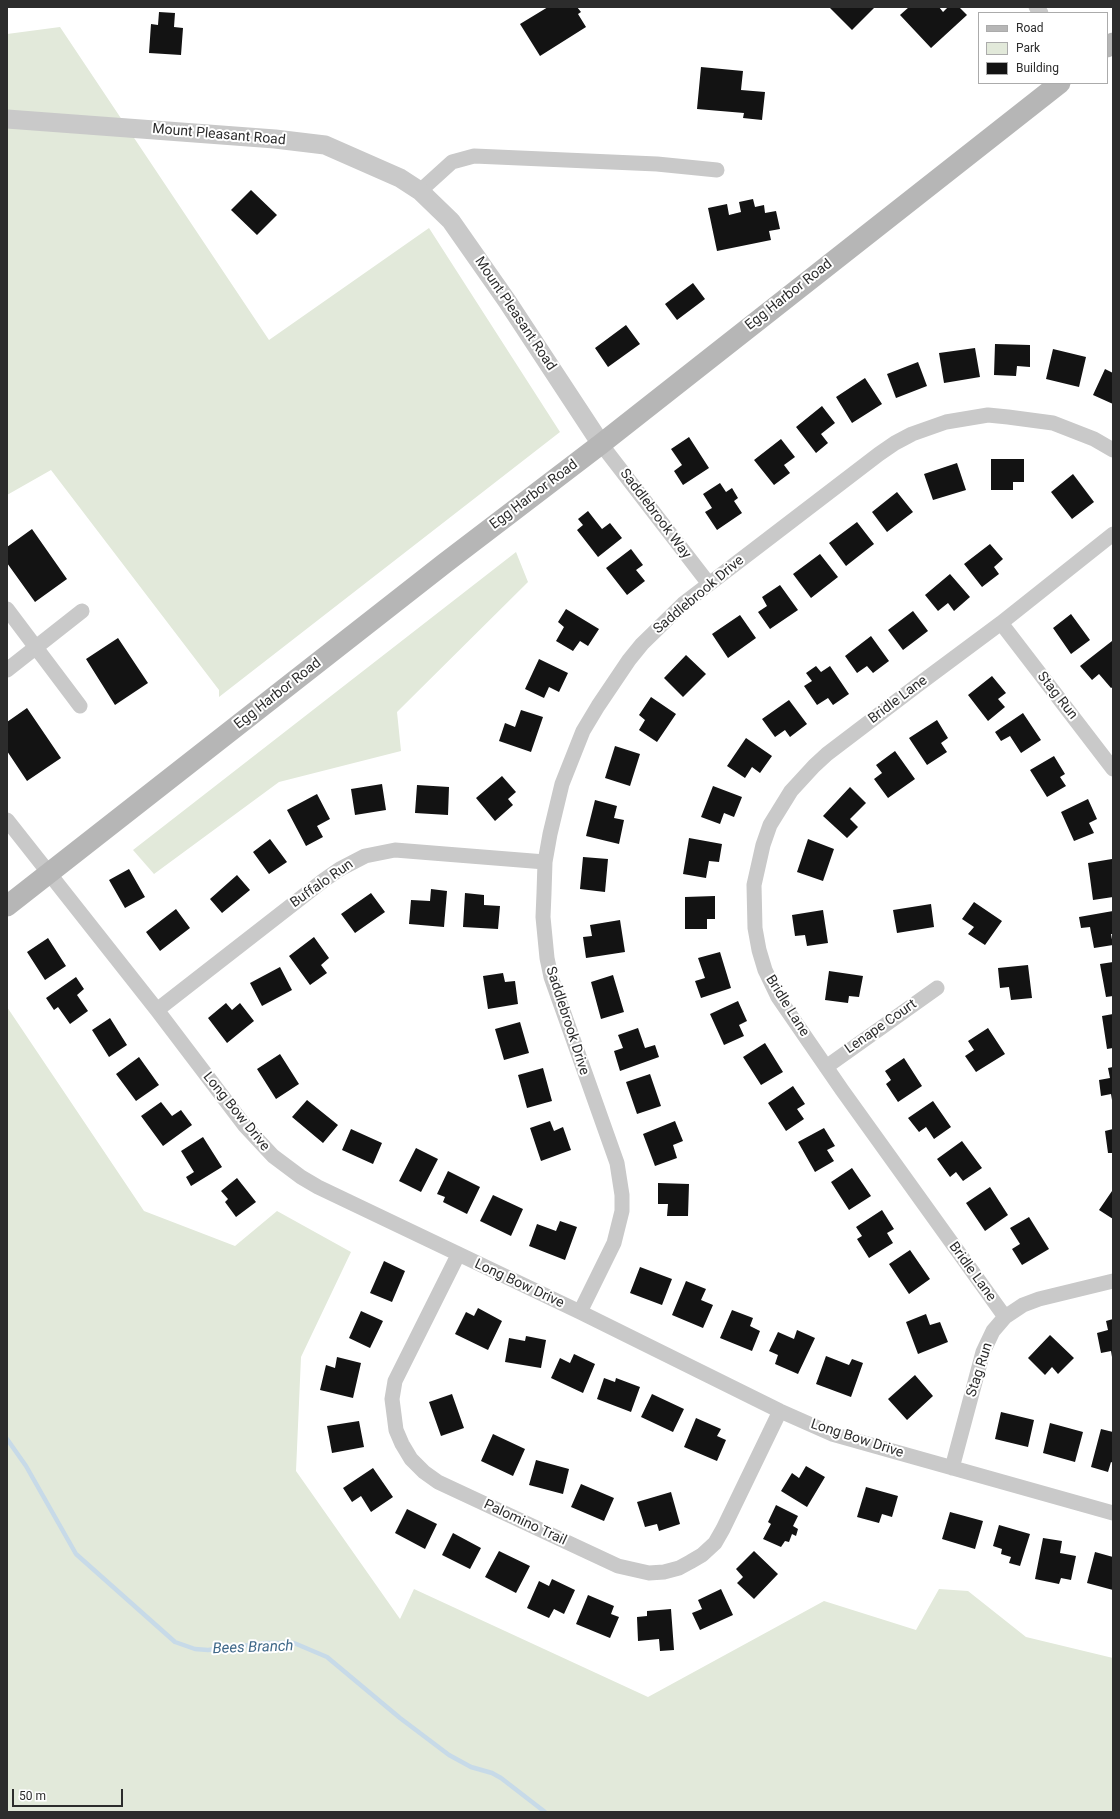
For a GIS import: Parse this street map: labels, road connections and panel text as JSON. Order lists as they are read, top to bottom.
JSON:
{
  "streets": {
    "main road": ["Egg Harbor Road"],
    "street": [
      "Mount Pleasant Road",
      "Saddlebrook Way",
      "Saddlebrook Drive",
      "Stag Run",
      "Bridle Lane",
      "Buffalo Run",
      "Lenape Court",
      "Long Bow Drive",
      "Palomino Trail"
    ]
  },
  "crossings": [
    ["Mount Pleasant Road", "Egg Harbor Road"],
    ["Mount Pleasant Road", "Saddlebrook Way"],
    ["Egg Harbor Road", "Saddlebrook Way"],
    ["Egg Harbor Road", "Long Bow Drive"],
    ["Saddlebrook Way", "Saddlebrook Drive"],
    ["Saddlebrook Drive", "Buffalo Run"],
    ["Saddlebrook Drive", "Long Bow Drive"],
    ["Stag Run", "Bridle Lane"],
    ["Stag Run", "Long Bow Drive"],
    ["Bridle Lane", "Lenape Court"],
    ["Buffalo Run", "Long Bow Drive"],
    ["Long Bow Drive", "Palomino Trail"]
  ],
  "water": ["Bees Branch"],
  "legend": ["Road", "Park", "Building"],
  "scale_bar": "50 m"
}
